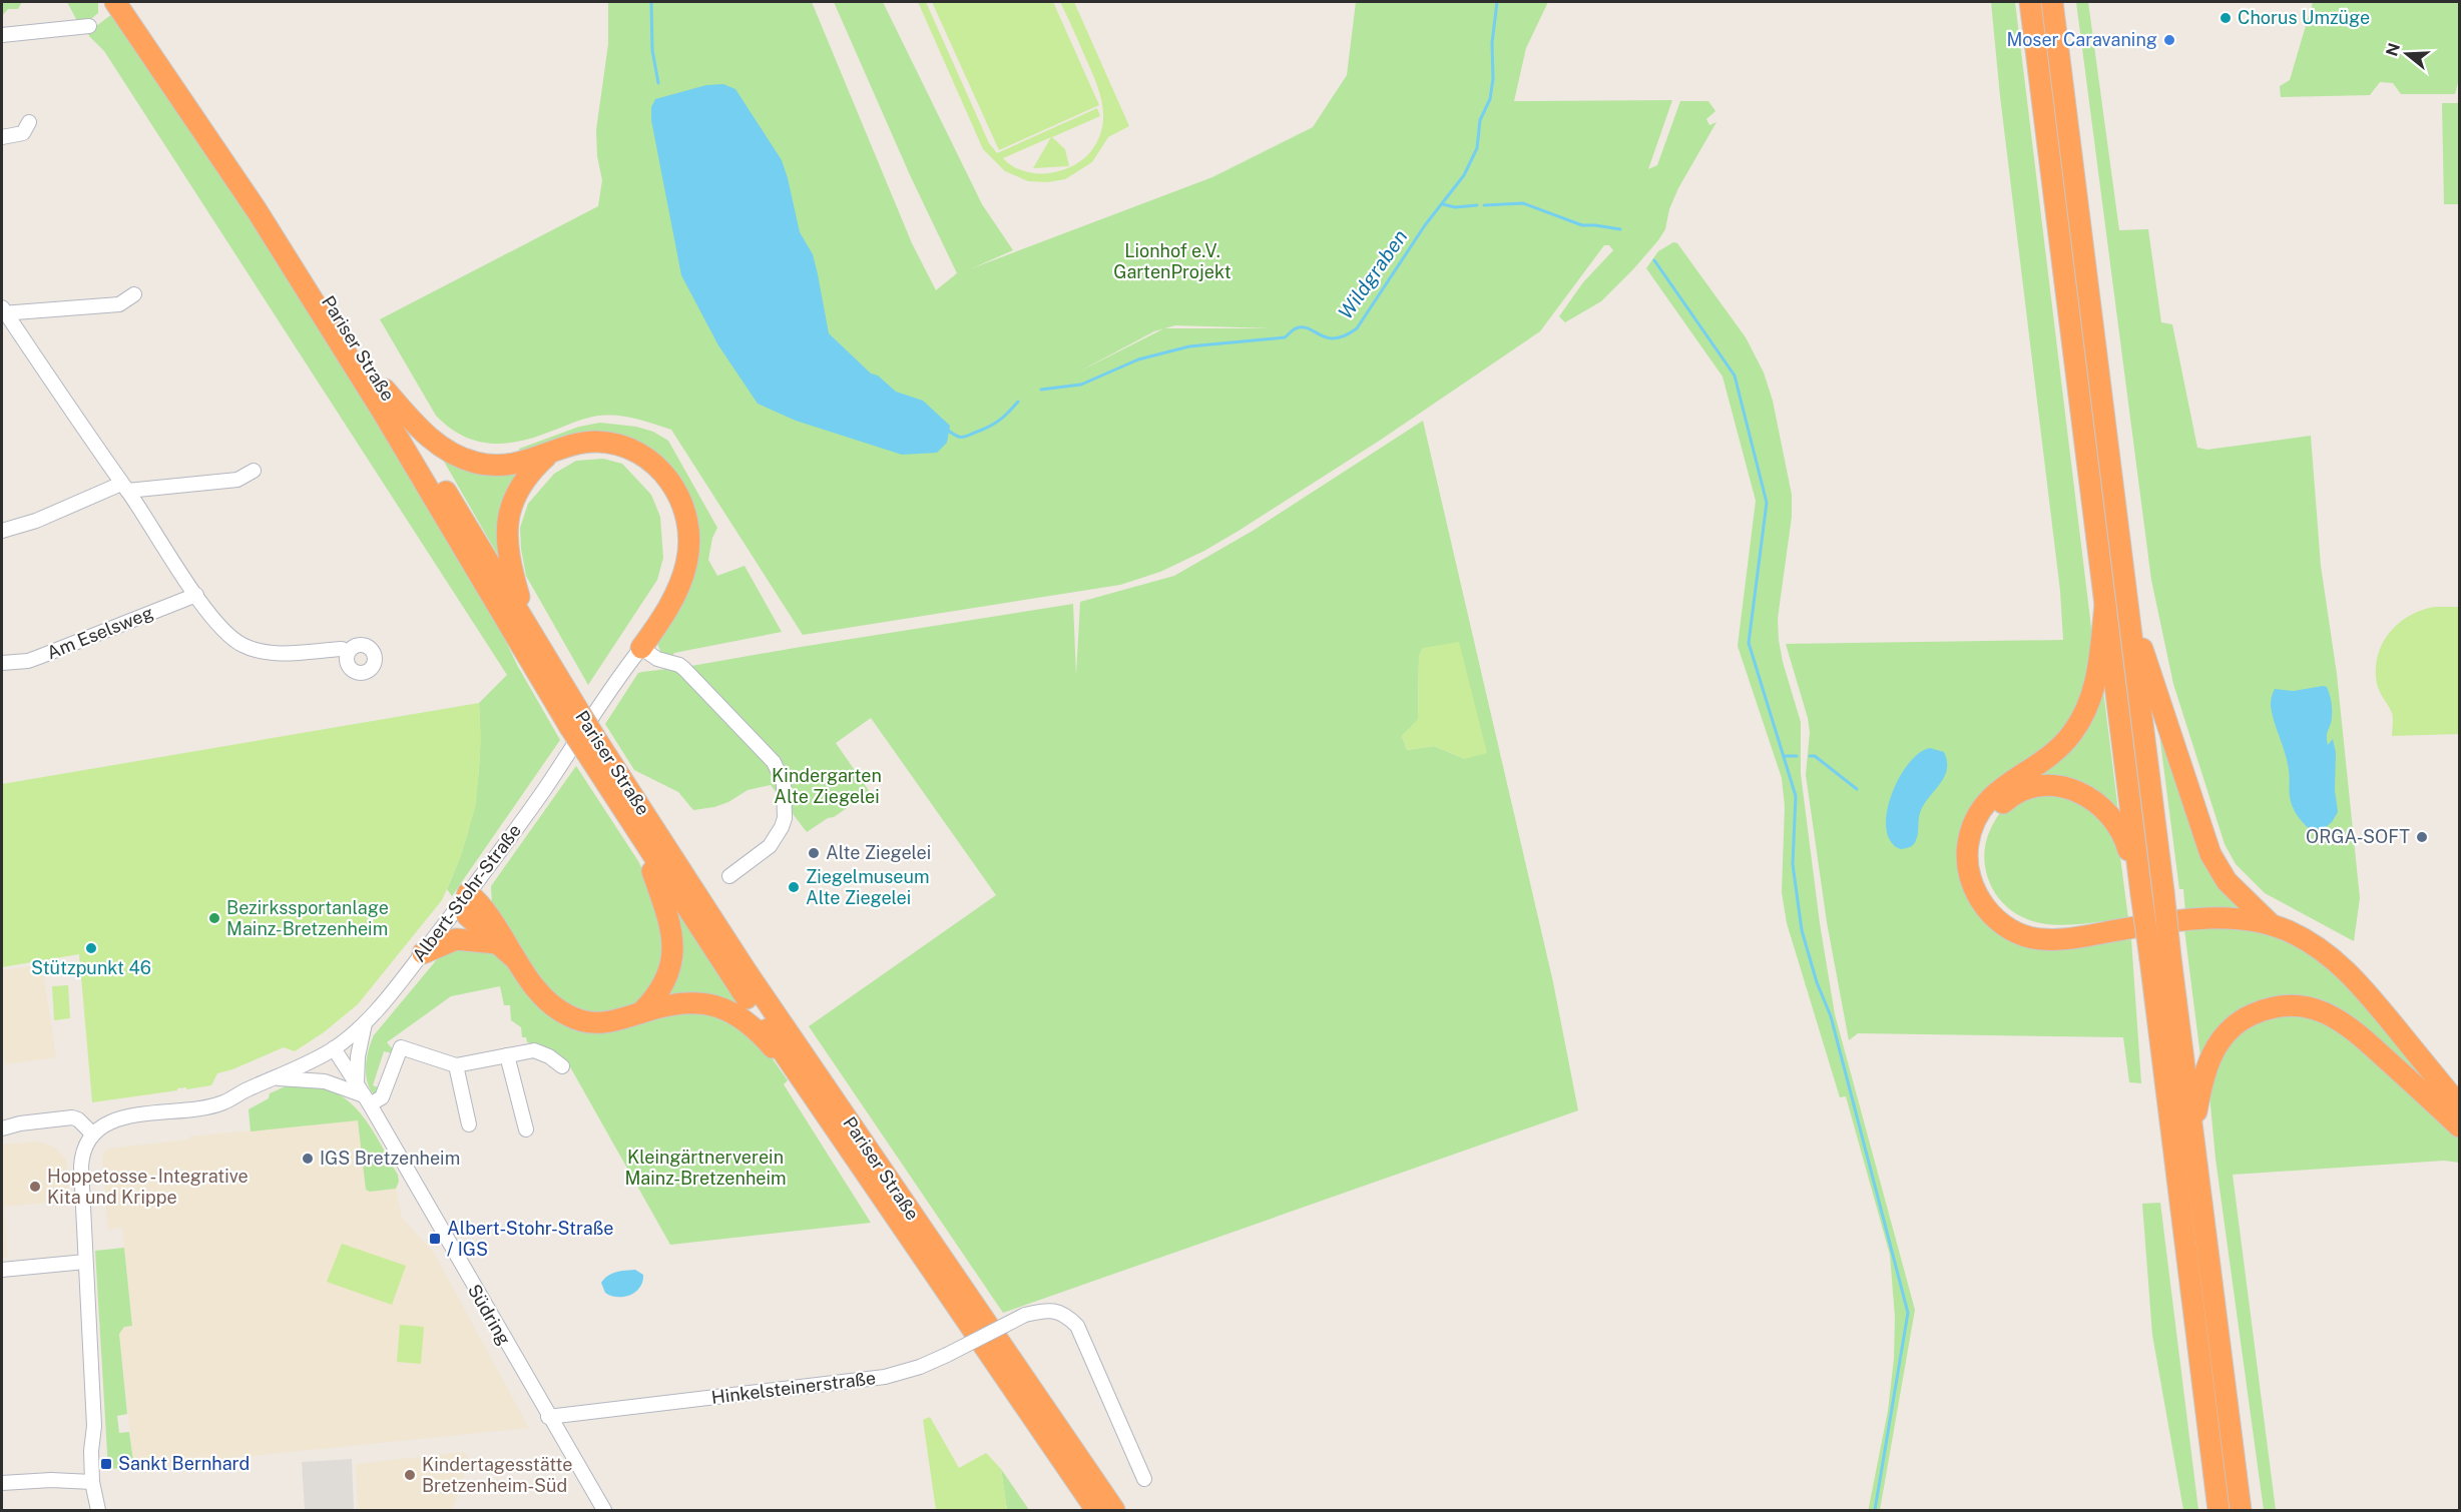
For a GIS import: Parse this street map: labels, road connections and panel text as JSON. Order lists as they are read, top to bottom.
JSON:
{
  "streets": {
    "highway": ["Pariser Straße"],
    "street": [
      "Am Eselsweg",
      "Albert-Stohr-Straße",
      "Südring",
      "Hinkelsteinerstraße"
    ]
  },
  "crossings": [
    ["Albert-Stohr-Straße", "Südring"],
    ["Südring", "Hinkelsteinerstraße"]
  ],
  "water": ["Wildgraben"],
  "parks": ["Lionhof e.V. GartenProjekt", "Kindergarten Alte Ziegelei", "Kleingärtnerverein Mainz-Bretzenheim"],
  "places": {
    "other": [
      "Chorus Umzüge",
      "Moser Caravaning",
      "ORGA-SOFT",
      "Alte Ziegelei",
      "Ziegelmuseum Alte Ziegelei",
      "Bezirkssportanlage Mainz-Bretzenheim",
      "Stützpunkt 46",
      "IGS Bretzenheim",
      "Hoppetosse - Integrative Kita und Krippe",
      "Kindertagesstätte Bretzenheim-Süd"
    ],
    "transit": ["Albert-Stohr-Straße / IGS", "Sankt Bernhard"]
  },
  "north": "left"
}
